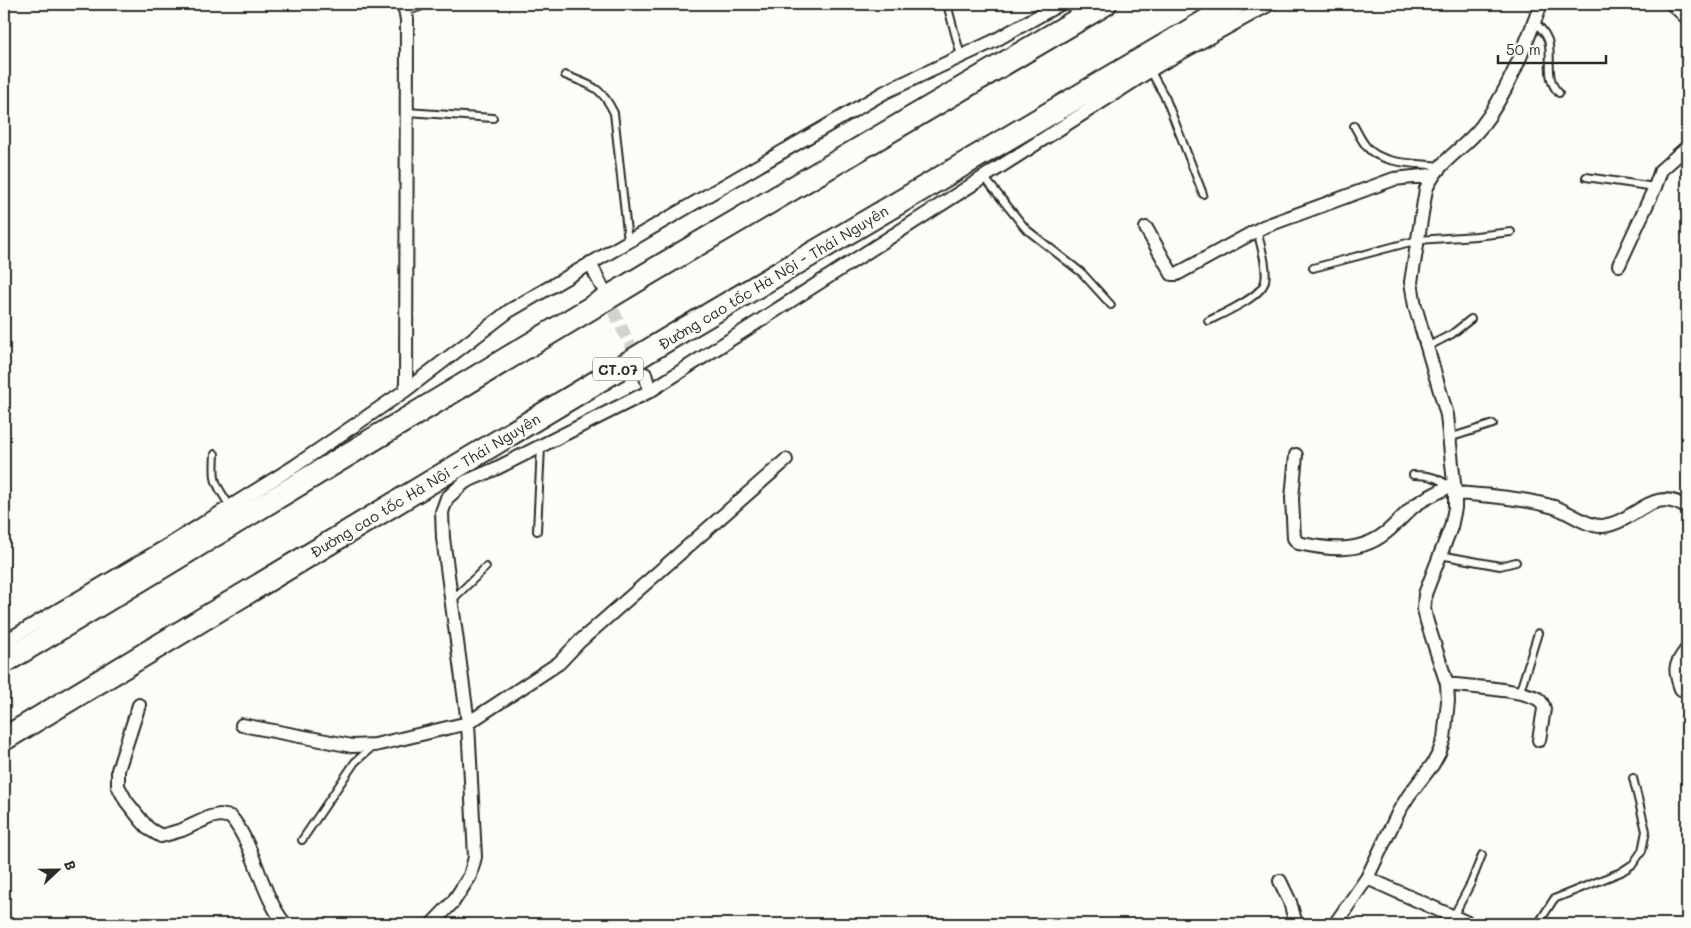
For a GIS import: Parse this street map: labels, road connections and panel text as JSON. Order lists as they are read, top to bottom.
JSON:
{
  "streets": {
    "highway": ["Đường cao tốc Hà Nội - Thái Nguyên", "CT.07"]
  },
  "scale_bar": "50 m",
  "north": "right"
}
